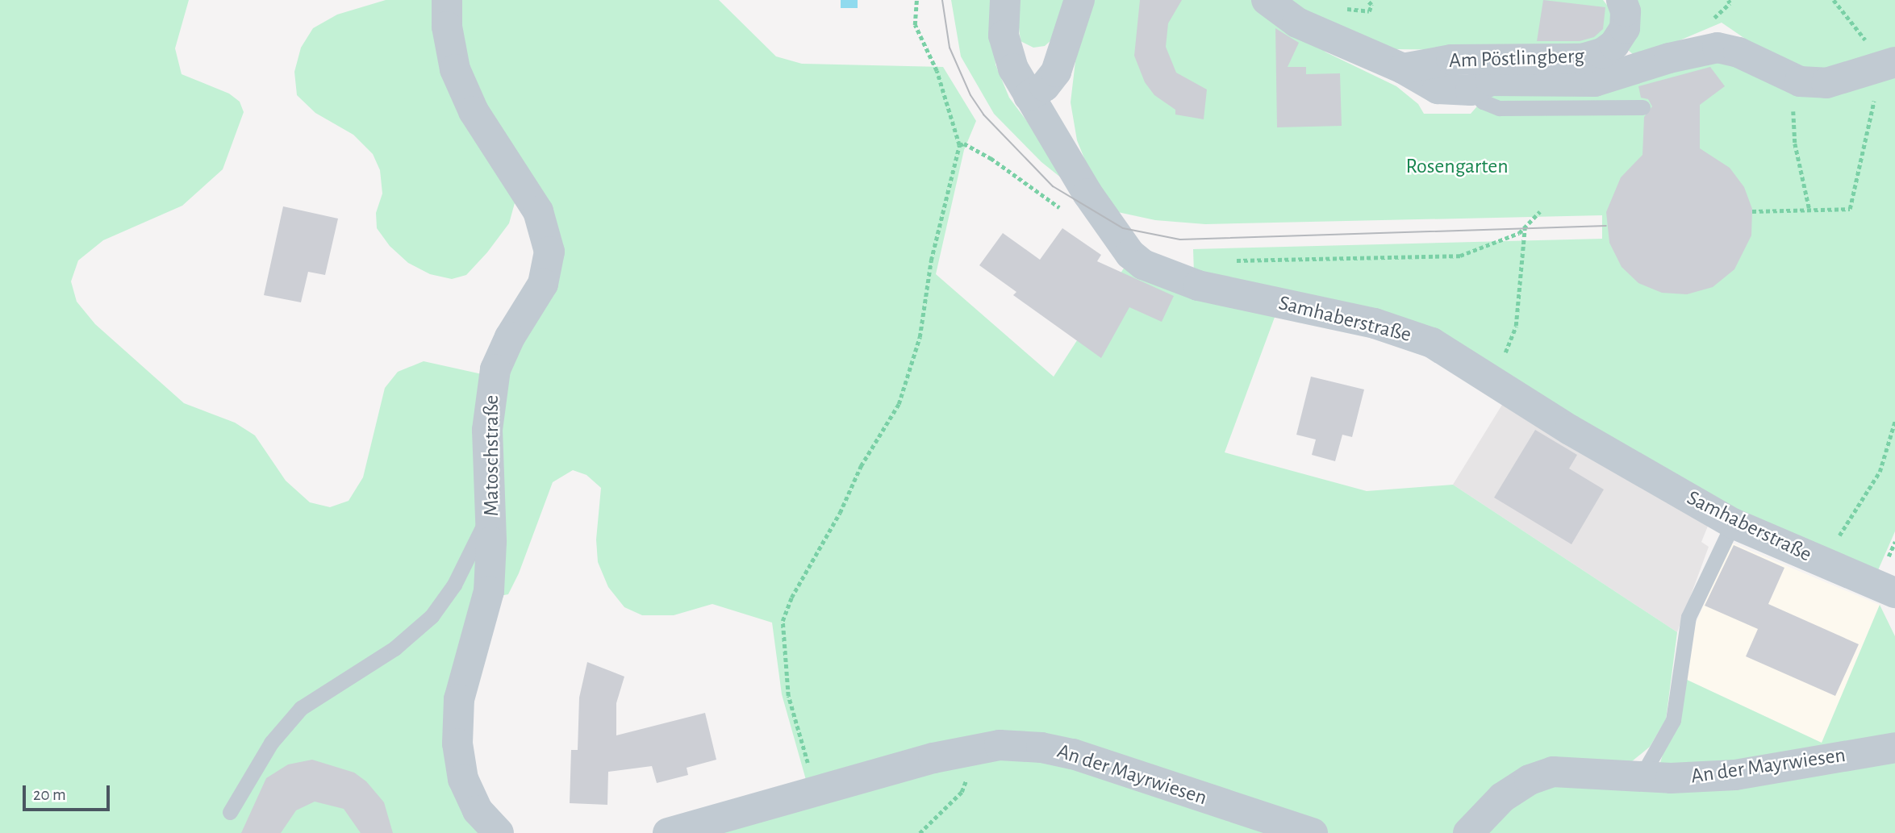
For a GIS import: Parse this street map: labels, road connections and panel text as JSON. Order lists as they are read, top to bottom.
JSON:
{
  "streets": {
    "street": [
      "Am Pöstlingberg",
      "Samhaberstraße",
      "Matoschstraße",
      "An der Mayrwiesen"
    ]
  },
  "parks": ["Rosengarten"],
  "scale_bar": "20 m"
}
